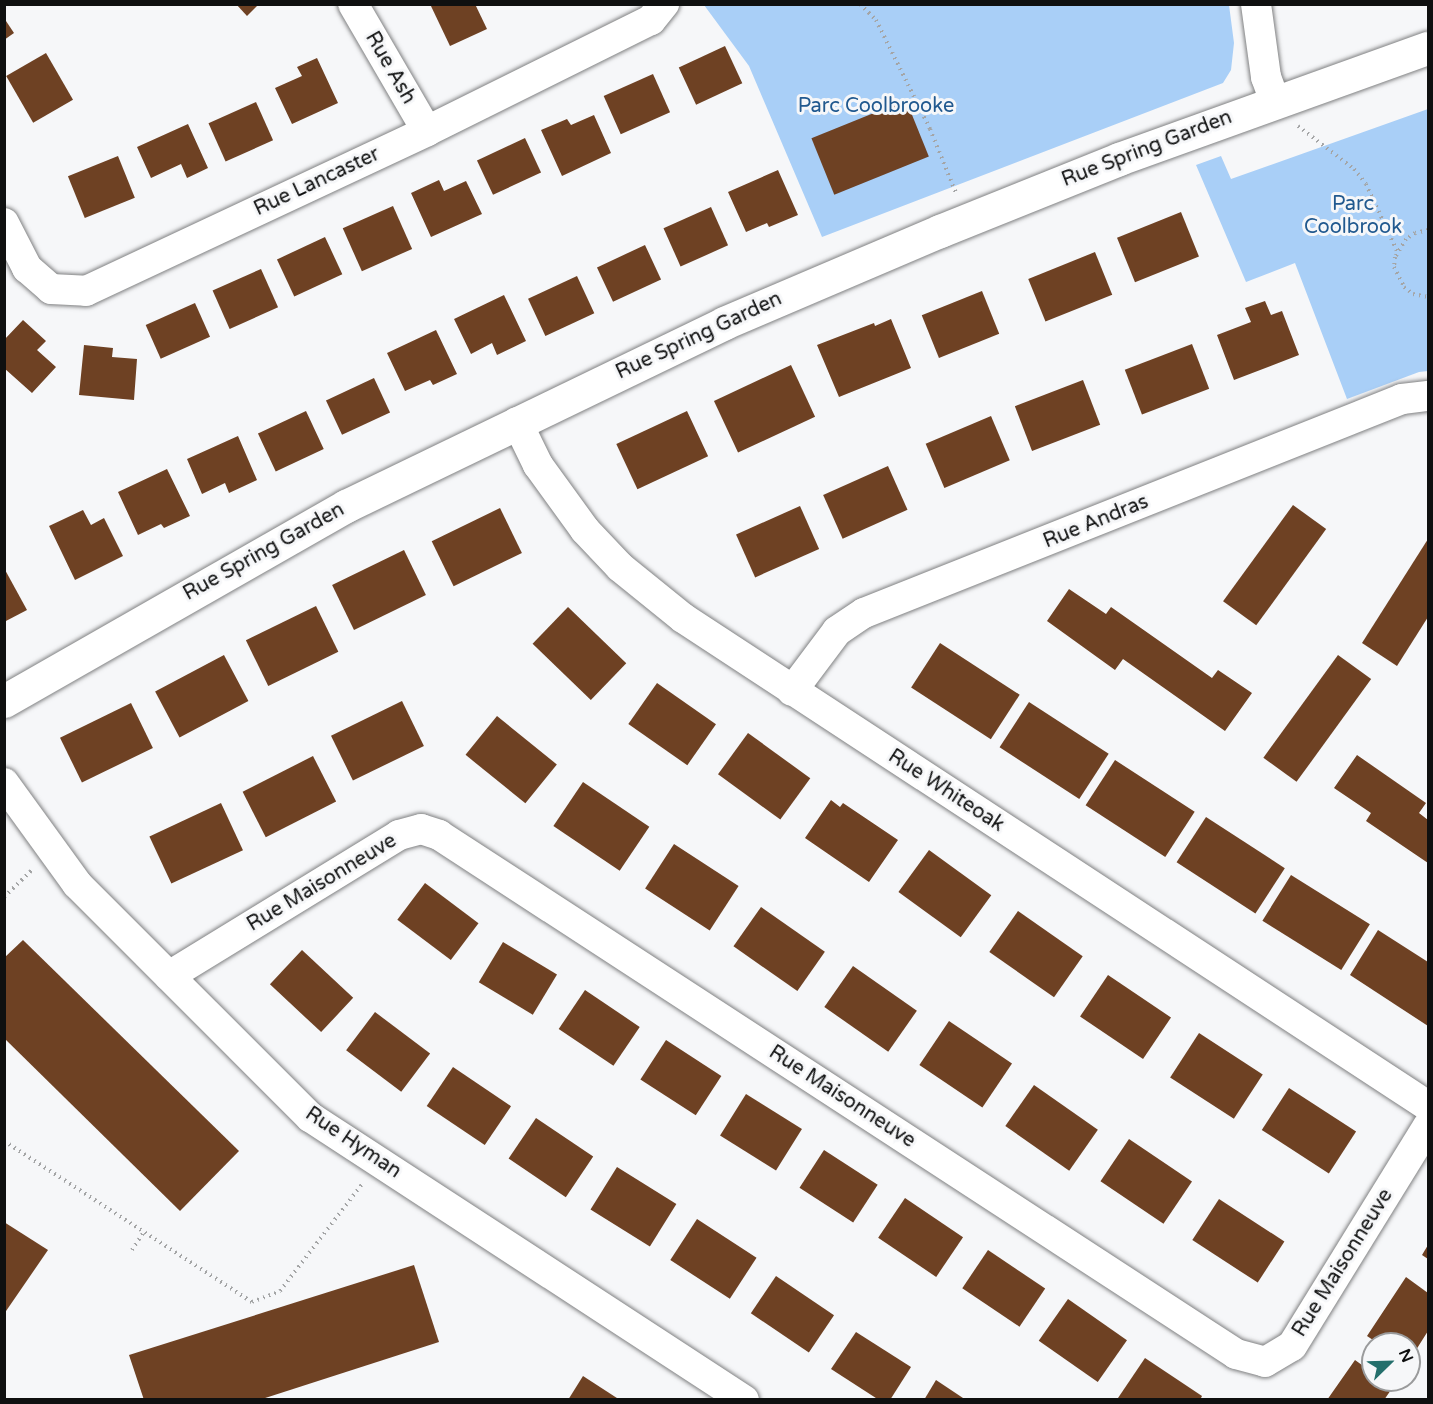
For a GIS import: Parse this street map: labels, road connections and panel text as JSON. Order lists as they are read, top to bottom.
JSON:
{
  "streets": {
    "street": [
      "Rue Ash",
      "Rue Spring Garden",
      "Rue Lancaster",
      "Rue Andras",
      "Rue Whiteoak",
      "Rue Maisonneuve",
      "Rue Hyman"
    ]
  },
  "crossings": [
    ["Rue Ash", "Rue Lancaster"],
    ["Rue Spring Garden", "Rue Whiteoak"],
    ["Rue Andras", "Rue Whiteoak"],
    ["Rue Maisonneuve", "Rue Hyman"]
  ],
  "parks": ["Parc Coolbrooke", "Parc Coolbrook"],
  "north": "top right"
}
